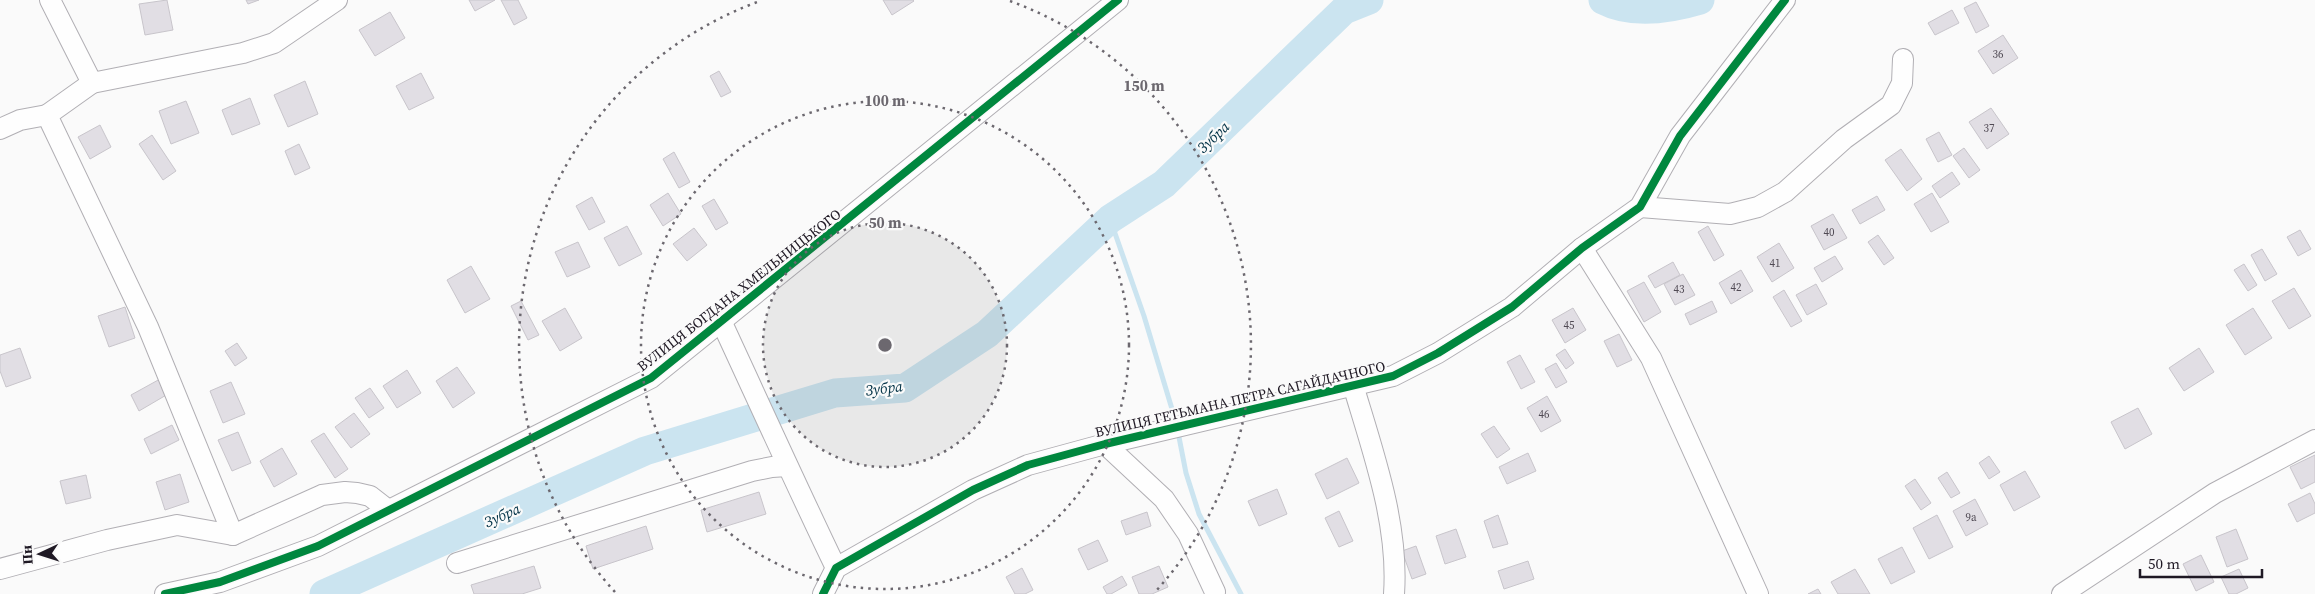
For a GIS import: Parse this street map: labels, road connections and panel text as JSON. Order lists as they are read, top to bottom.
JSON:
{
  "streets": {
    "street": ["ВУЛИЦЯ БОГДАНА ХМЕЛЬНИЦЬКОГО", "ВУЛИЦЯ ГЕТЬМАНА ПЕТРА САГАЙДАЧНОГО"]
  },
  "water": ["Зубра"],
  "house_numbers": [
    "36",
    "37",
    "40",
    "41",
    "42",
    "43",
    "45",
    "46",
    "9а"
  ],
  "scale_bar": "50 m",
  "north": "left",
  "rings": ["150 m", "100 m", "50 m"]
}
